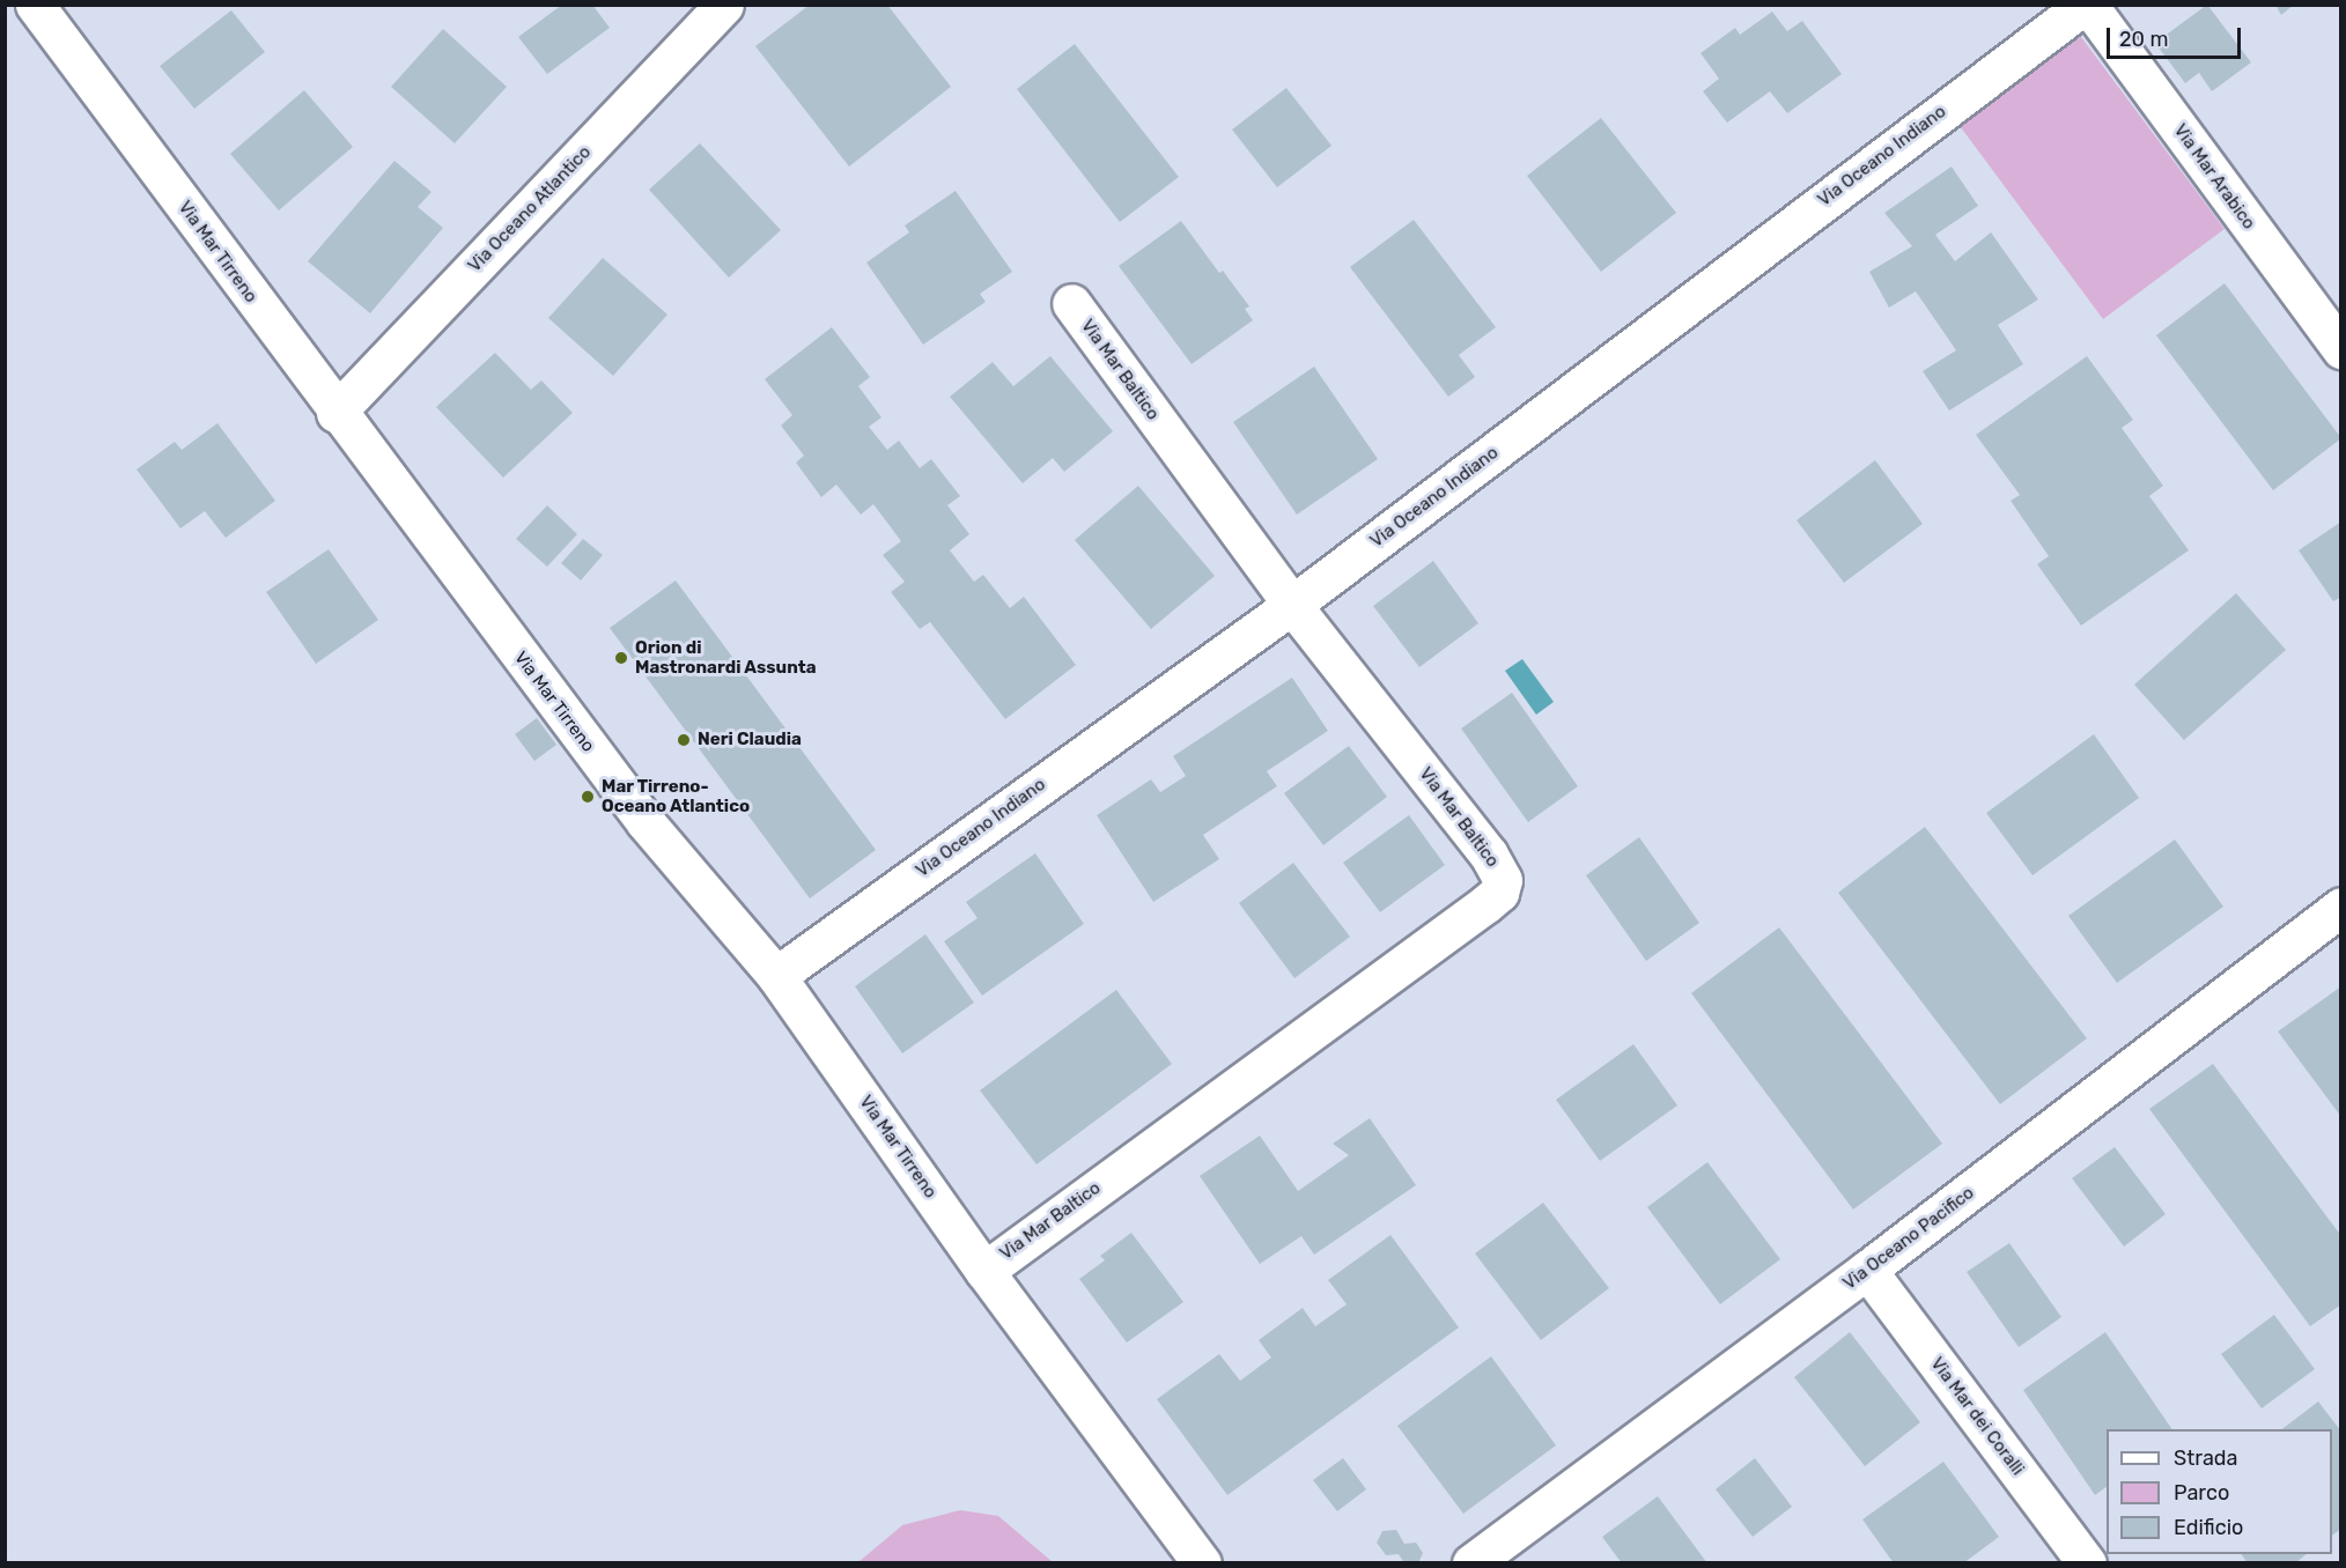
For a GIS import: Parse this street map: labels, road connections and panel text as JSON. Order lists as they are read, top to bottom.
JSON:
{
  "streets": {
    "street": [
      "Via Oceano Indiano",
      "Via Mar Arabico",
      "Via Oceano Atlantico",
      "Via Mar Tirreno",
      "Via Mar Baltico",
      "Via Oceano Pacifico",
      "Via Mar dei Coralli"
    ]
  },
  "crossings": [
    ["Via Oceano Indiano", "Via Mar Arabico"],
    ["Via Oceano Indiano", "Via Mar Tirreno"],
    ["Via Oceano Indiano", "Via Mar Baltico"],
    ["Via Oceano Atlantico", "Via Mar Tirreno"],
    ["Via Mar Tirreno", "Via Mar Baltico"],
    ["Via Oceano Pacifico", "Via Mar dei Coralli"]
  ],
  "places": ["Orion di Mastronardi Assunta", "Neri Claudia", "Mar Tirreno- Oceano Atlantico"],
  "legend": ["Strada", "Parco", "Edificio"],
  "scale_bar": "20 m"
}
